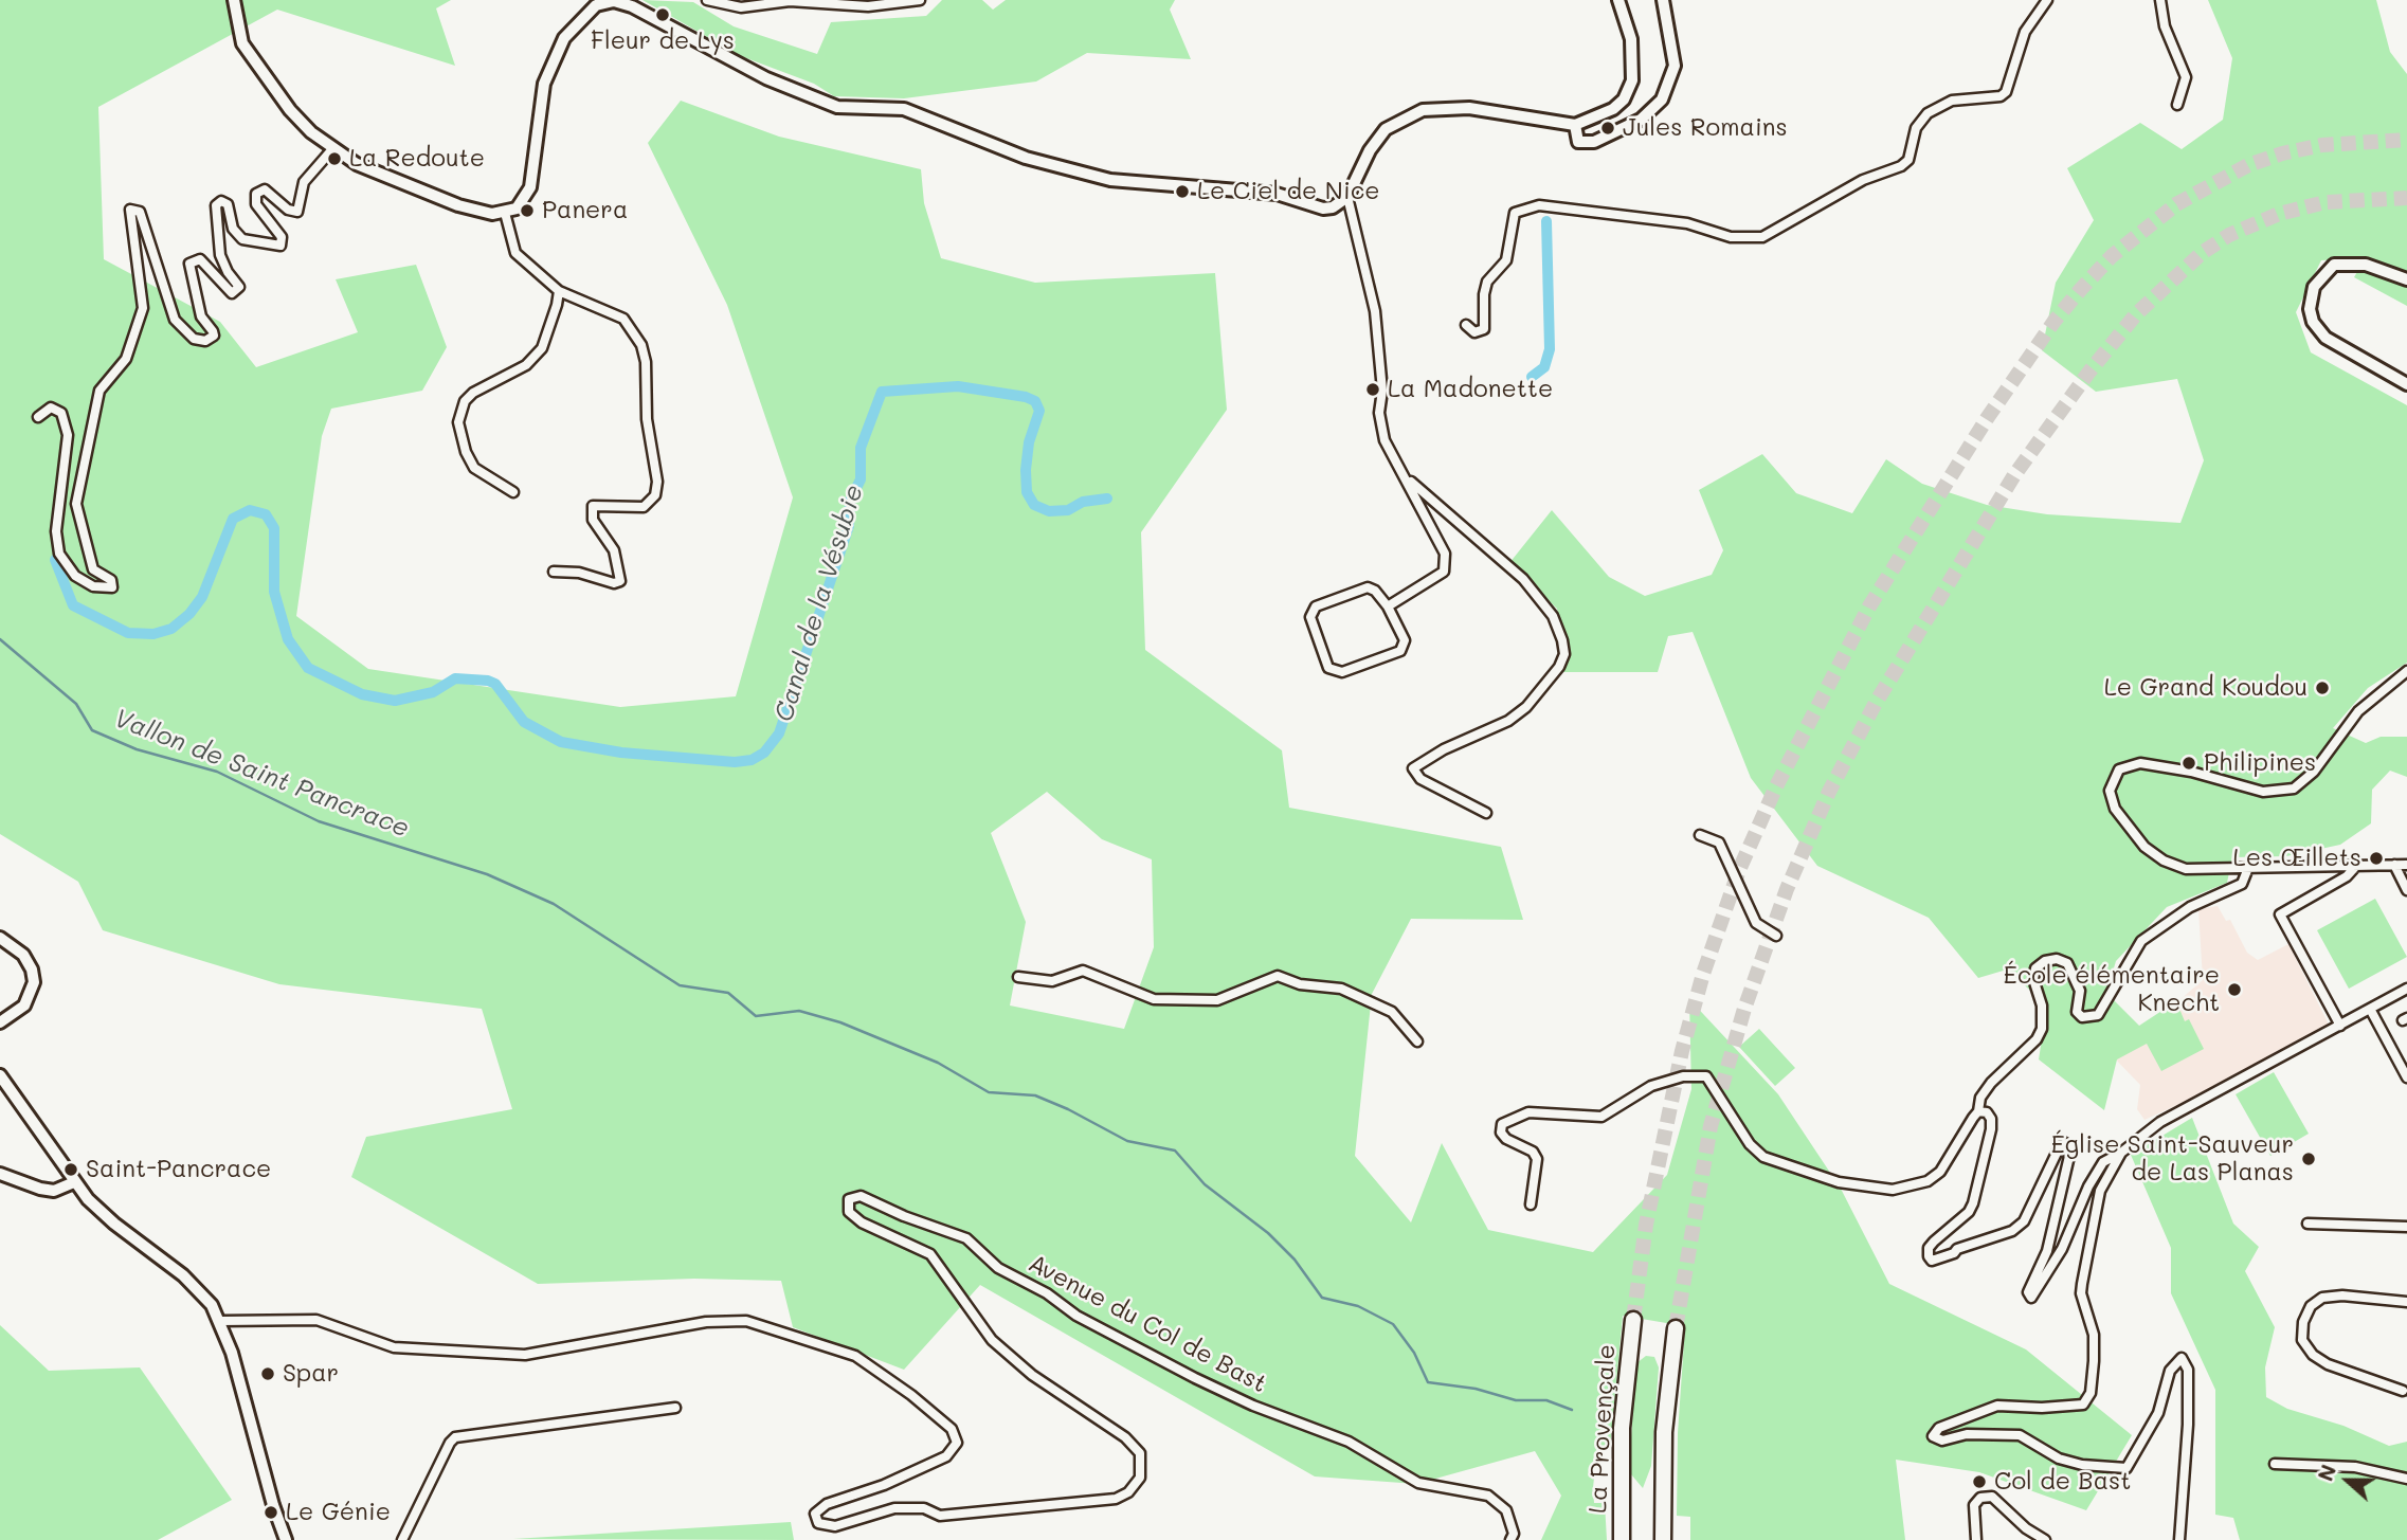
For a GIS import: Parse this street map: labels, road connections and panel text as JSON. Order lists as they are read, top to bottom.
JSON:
{
  "streets": {
    "highway": ["La Provençale"],
    "street": ["Avenue du Col de Bast"]
  },
  "water": ["Canal de la Vésubie", "Vallon de Saint Pancrace"],
  "places": [
    "Fleur de Lys",
    "Jules Romains",
    "La Redoute",
    "Le Ciel de Nice",
    "Panera",
    "La Madonette",
    "Le Grand Koudou",
    "Philipines",
    "Les Œillets",
    "École élémentaire Knecht",
    "Église Saint-Sauveur de Las Planas",
    "Saint-Pancrace",
    "Spar",
    "Col de Bast",
    "Le Génie"
  ],
  "north": "left"
}
